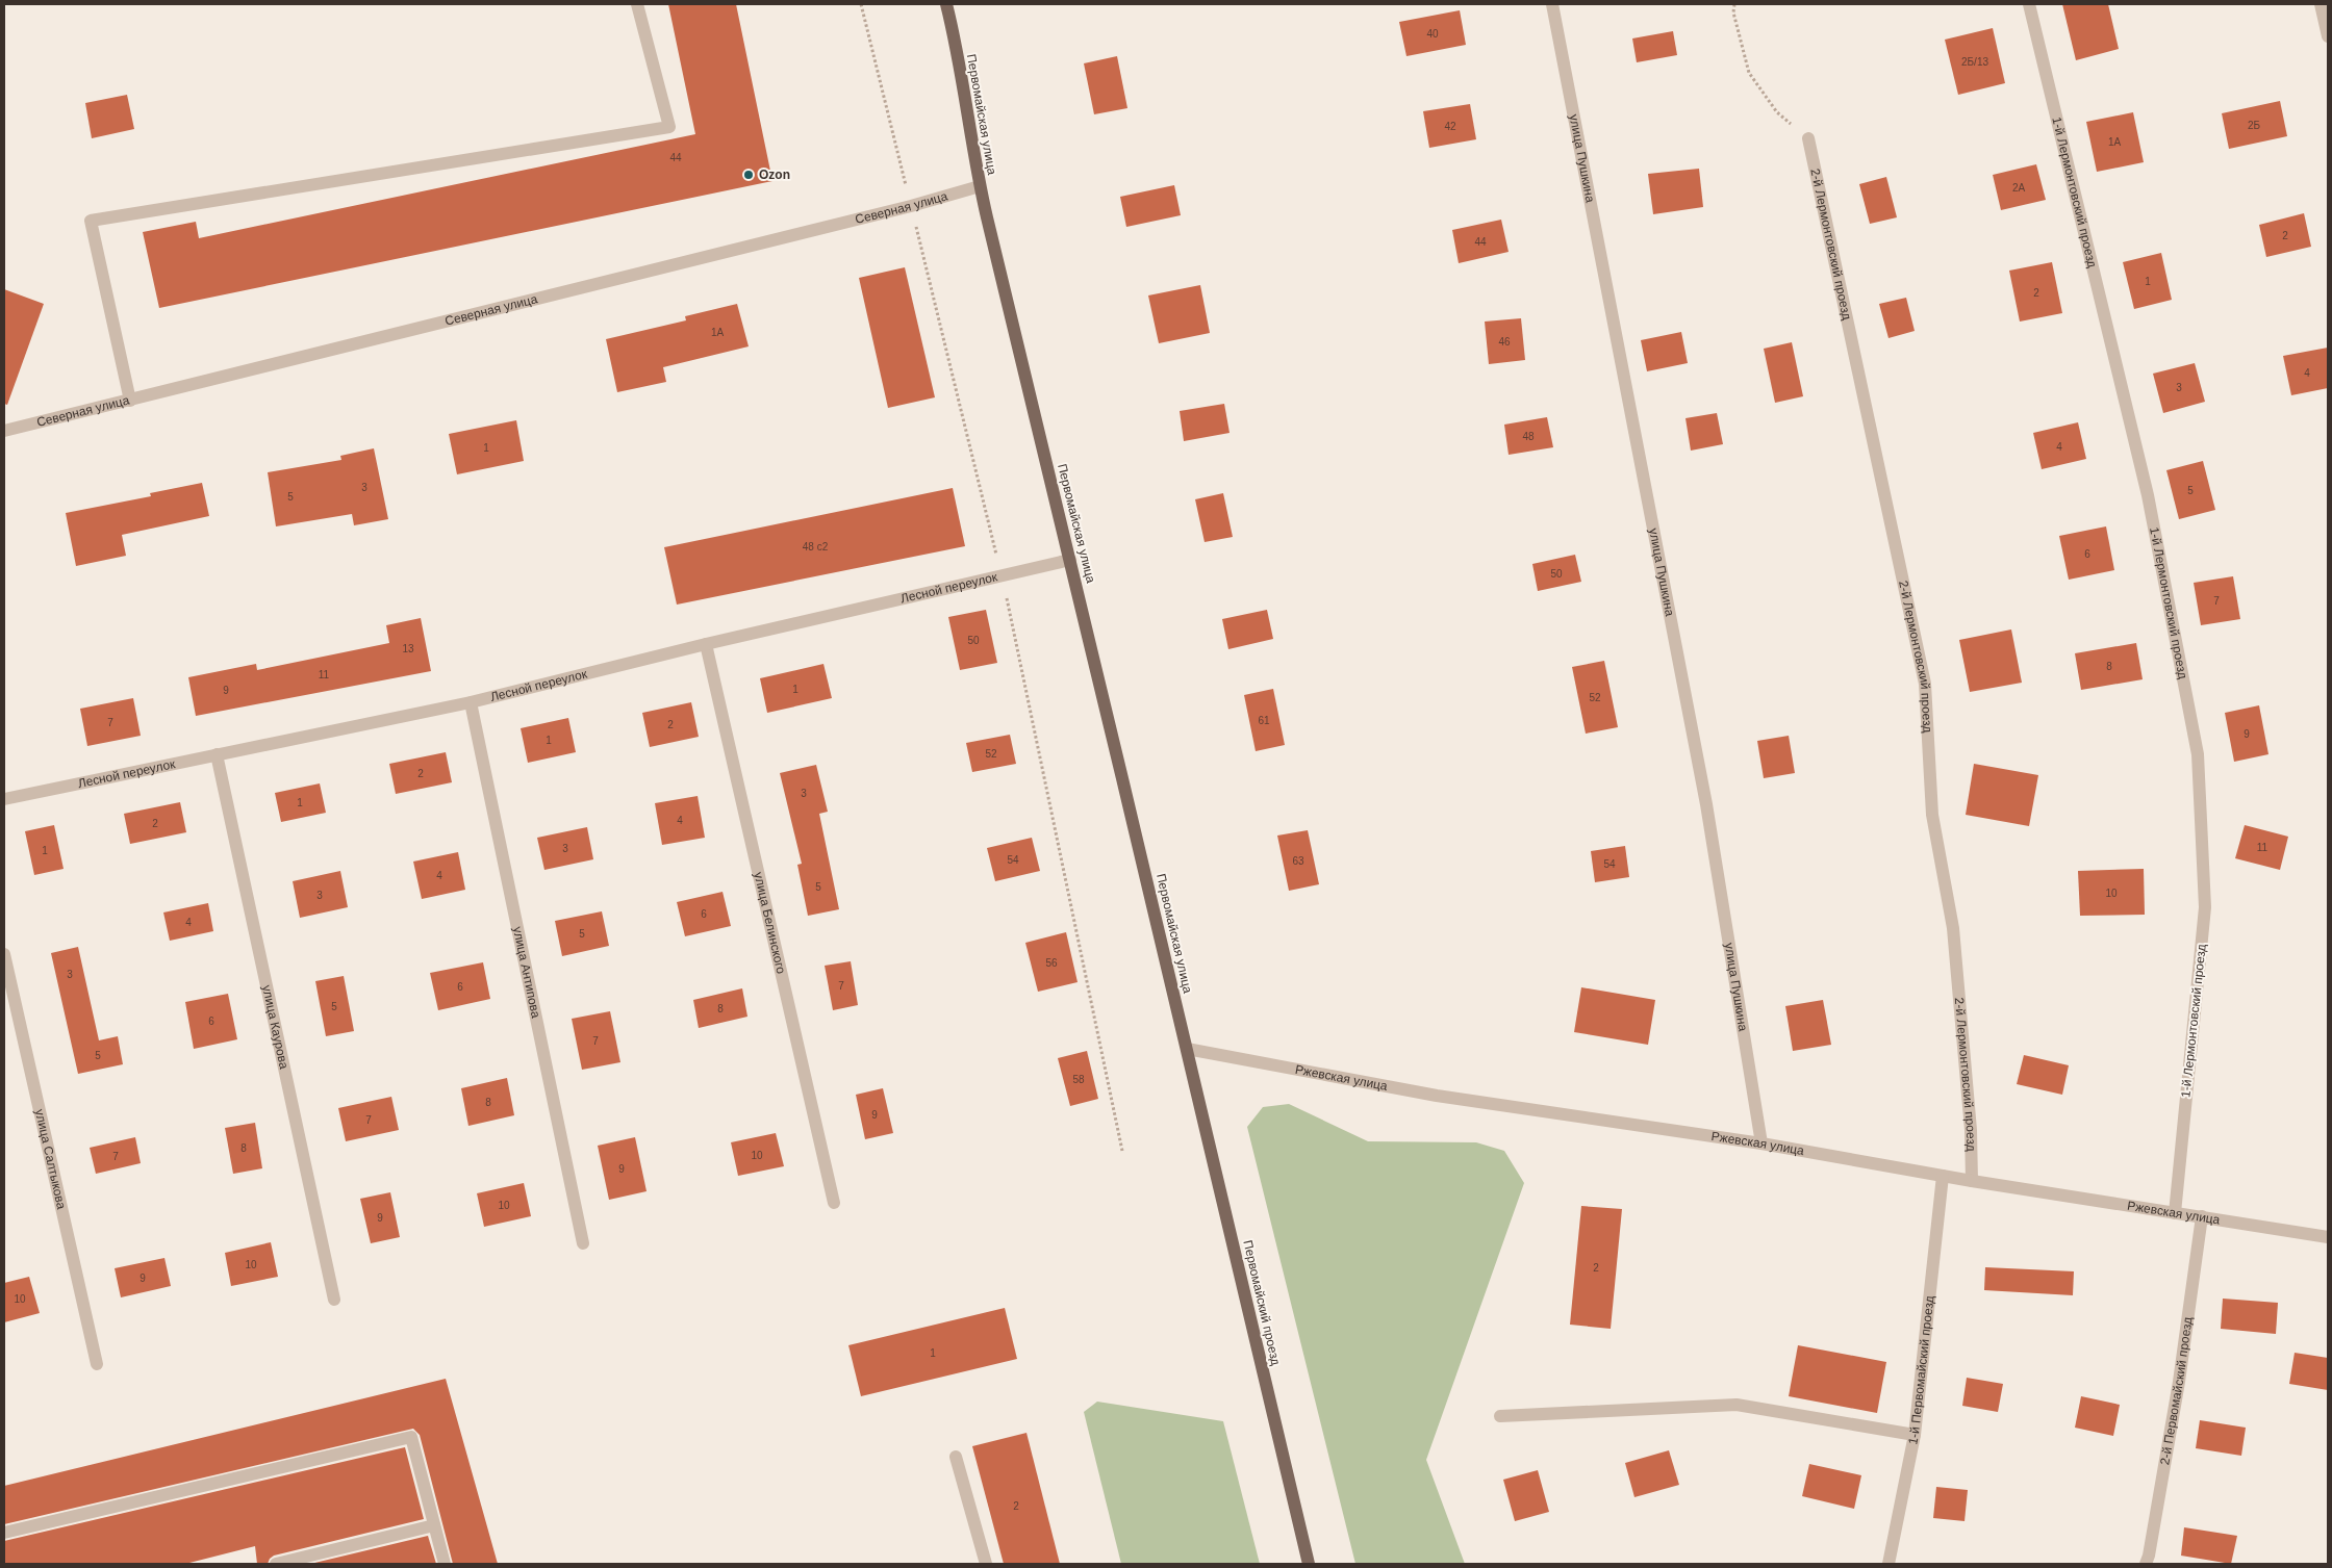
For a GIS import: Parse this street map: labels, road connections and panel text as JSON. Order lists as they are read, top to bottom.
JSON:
{
  "streets": {
    "main road": ["Первомайская улица", "Первомайский проезд"],
    "street": [
      "улица Пушкина",
      "1-й Лермонтовский проезд",
      "Северная улица",
      "2-й Лермонтовский проезд",
      "Лесной переулок",
      "улица Белинского",
      "улица Антипова",
      "улица Каурова",
      "Ржевская улица",
      "улица Салтыкова",
      "1-й Первомайский проезд",
      "2-й Первомайский проезд"
    ]
  },
  "crossings": [
    ["Первомайская улица", "Северная улица"],
    ["Первомайская улица", "Лесной переулок"],
    ["Первомайская улица", "Ржевская улица"],
    ["Первомайская улица", "Первомайский проезд"],
    ["улица Пушкина", "Ржевская улица"],
    ["1-й Лермонтовский проезд", "Ржевская улица"],
    ["2-й Лермонтовский проезд", "Ржевская улица"],
    ["Лесной переулок", "улица Белинского"],
    ["Лесной переулок", "улица Антипова"],
    ["Лесной переулок", "улица Каурова"],
    ["Ржевская улица", "Первомайский проезд"],
    ["Ржевская улица", "1-й Первомайский проезд"],
    ["Ржевская улица", "2-й Первомайский проезд"]
  ],
  "places": ["Ozon"],
  "house_numbers": [
    "40",
    "2Б/13",
    "2Б",
    "42",
    "1А",
    "44",
    "2А",
    "2",
    "44",
    "1",
    "2",
    "1А",
    "46",
    "4",
    "3",
    "48",
    "4",
    "1",
    "3",
    "5",
    "5",
    "48 с2",
    "6",
    "50",
    "7",
    "50",
    "13",
    "8",
    "11",
    "1",
    "9",
    "52",
    "61",
    "7",
    "2",
    "9",
    "1",
    "52",
    "2",
    "3",
    "1",
    "4",
    "2",
    "11",
    "3",
    "1",
    "54",
    "63",
    "54",
    "4",
    "5",
    "10",
    "3",
    "6",
    "4",
    "5",
    "56",
    "3",
    "7",
    "6",
    "5",
    "8",
    "6",
    "7",
    "5",
    "58",
    "8",
    "9",
    "7",
    "8",
    "10",
    "7",
    "9",
    "10",
    "9",
    "10",
    "2",
    "9",
    "10",
    "1",
    "2"
  ]
}
